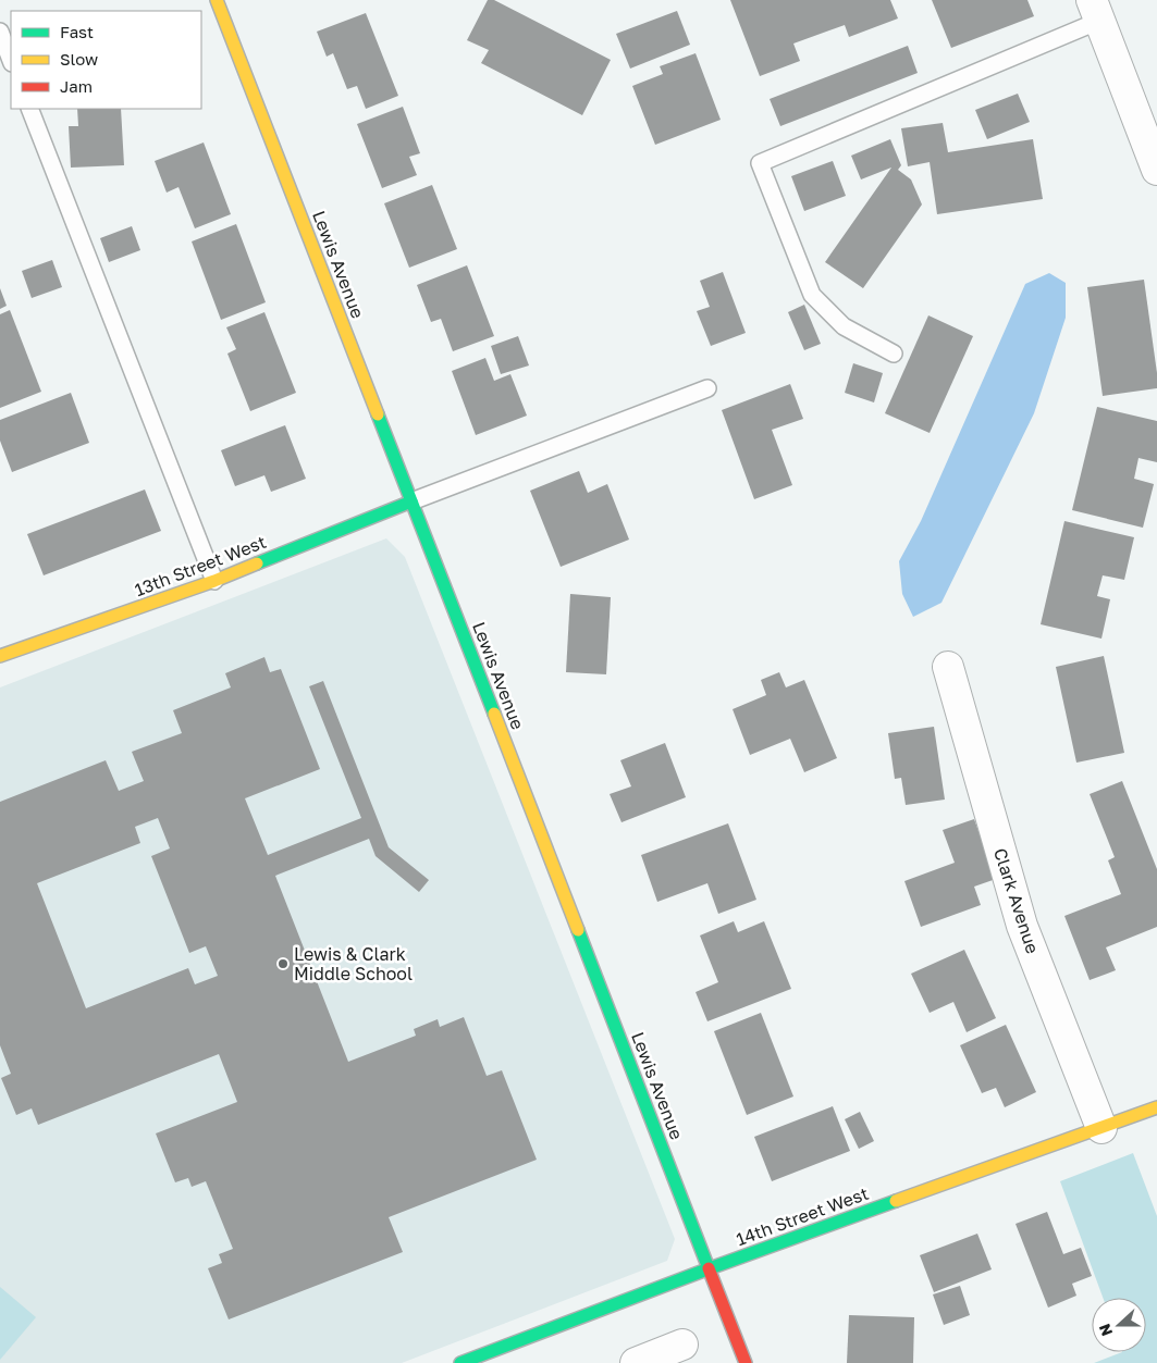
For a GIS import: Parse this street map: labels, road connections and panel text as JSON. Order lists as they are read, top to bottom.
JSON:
{
  "streets": {
    "street": [
      "Lewis Avenue",
      "13th Street West",
      "Clark Avenue",
      "14th Street West"
    ]
  },
  "crossings": [
    ["Lewis Avenue", "13th Street West"],
    ["Lewis Avenue", "14th Street West"],
    ["Clark Avenue", "14th Street West"]
  ],
  "places": ["Lewis & Clark Middle School"],
  "legend": ["Fast", "Slow", "Jam"],
  "north": "left"
}
